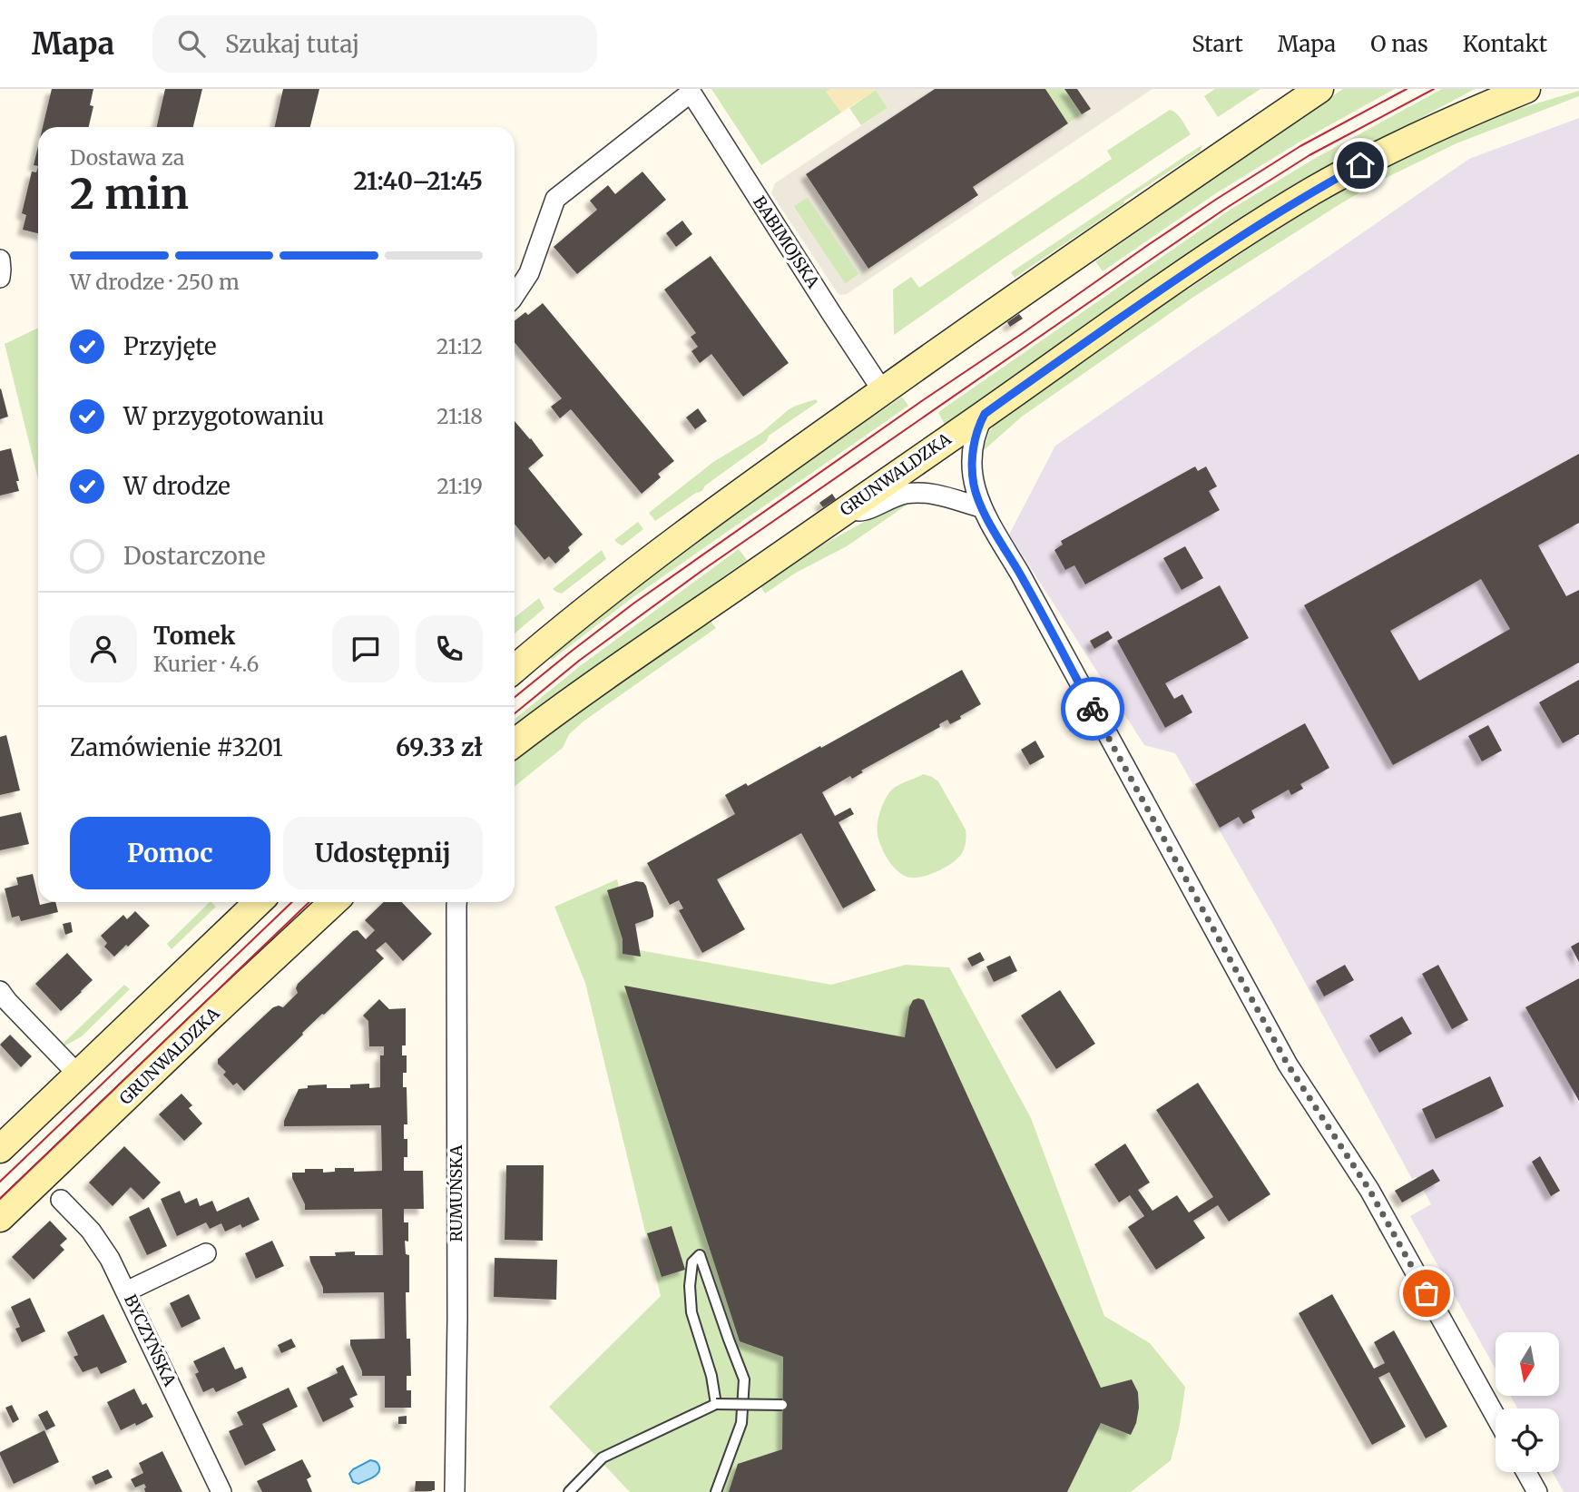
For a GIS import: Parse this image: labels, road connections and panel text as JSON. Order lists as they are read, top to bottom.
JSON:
{
  "streets": {
    "street": [
      "BABIMOJSKA",
      "GRUNWALDZKA",
      "RUMUŃSKA",
      "BYCZYŃSKA"
    ]
  },
  "north": "bottom",
  "page": {
    "header": "Mapa",
    "search": "Szukaj tutaj",
    "nav": [
      "Start",
      "Mapa",
      "O nas",
      "Kontakt"
    ],
    "heading": ["2 min", "Dostawa za", "21:40–21:45"],
    "panel": [
      "Tomek",
      "Kurier · 4.6",
      "Zamówienie #3201",
      "69.33 zł"
    ],
    "bar": "W drodze · 250 m",
    "list": [
      ["Przyjęte", "21:12"],
      ["W przygotowaniu", "21:18"],
      ["W drodze", "21:19"],
      "Dostarczone"
    ],
    "buttons": ["Pomoc", "Udostępnij"]
  }
}
